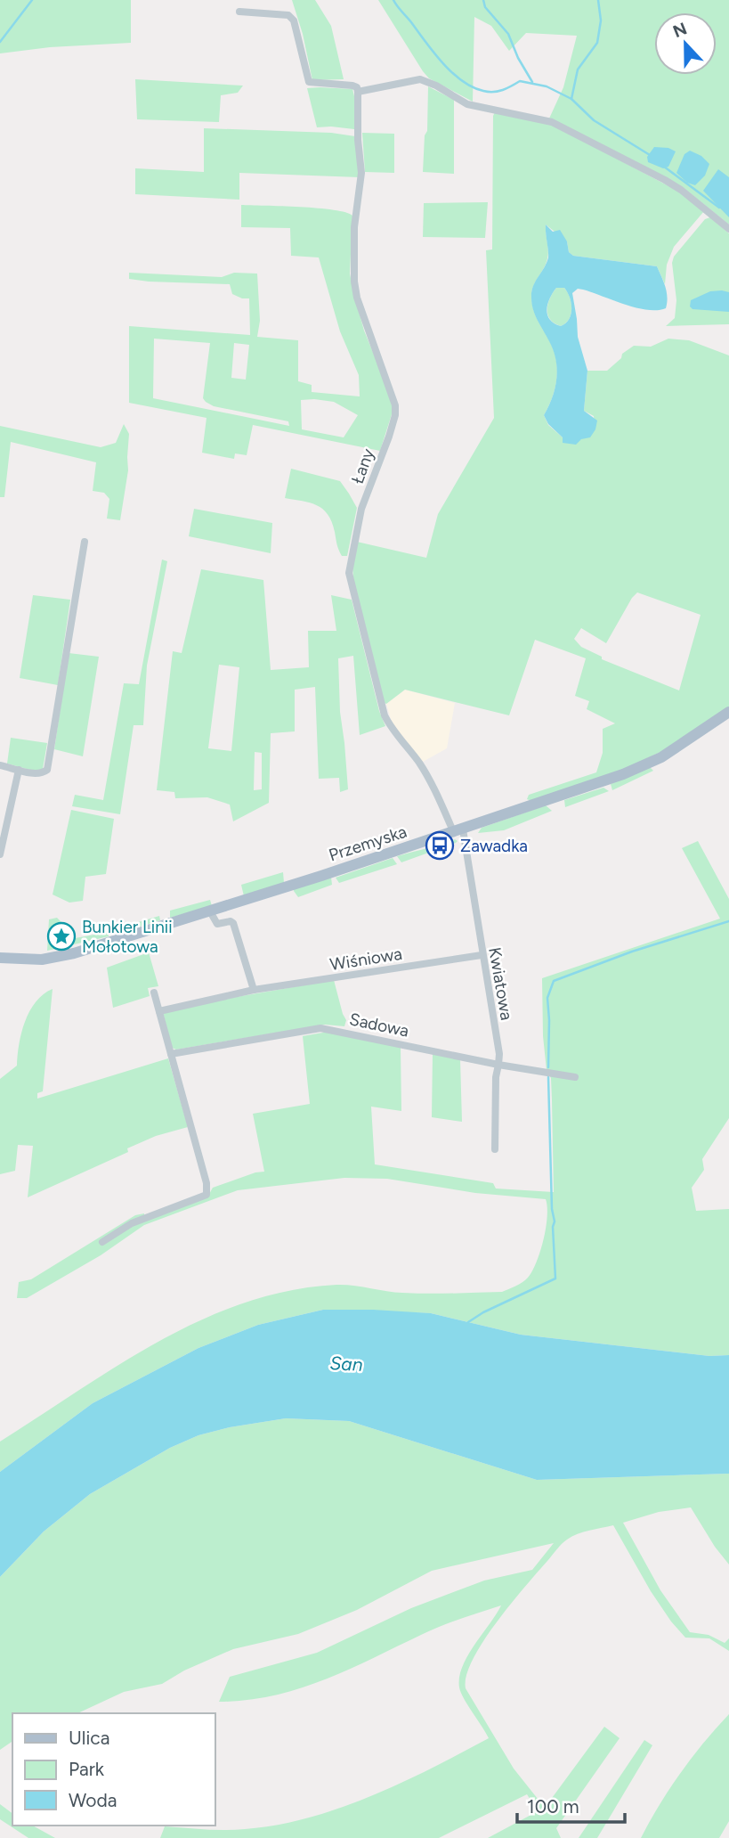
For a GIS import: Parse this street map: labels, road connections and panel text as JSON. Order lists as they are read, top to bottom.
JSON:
{
  "streets": {
    "main road": ["Przemyska"],
    "street": [
      "Łany",
      "Wiśniowa",
      "Kwiatowa",
      "Sadowa"
    ]
  },
  "crossings": [
    ["Łany", "Przemyska"],
    ["Łany", "Kwiatowa"],
    ["Przemyska", "Kwiatowa"],
    ["Wiśniowa", "Kwiatowa"],
    ["Kwiatowa", "Sadowa"]
  ],
  "water": ["San"],
  "places": {
    "bus stop": ["Zawadka"],
    "place": ["Bunkier Linii Mołotowa"]
  },
  "legend": ["Ulica", "Park", "Woda"],
  "scale_bar": "100 m",
  "north": "top"
}
